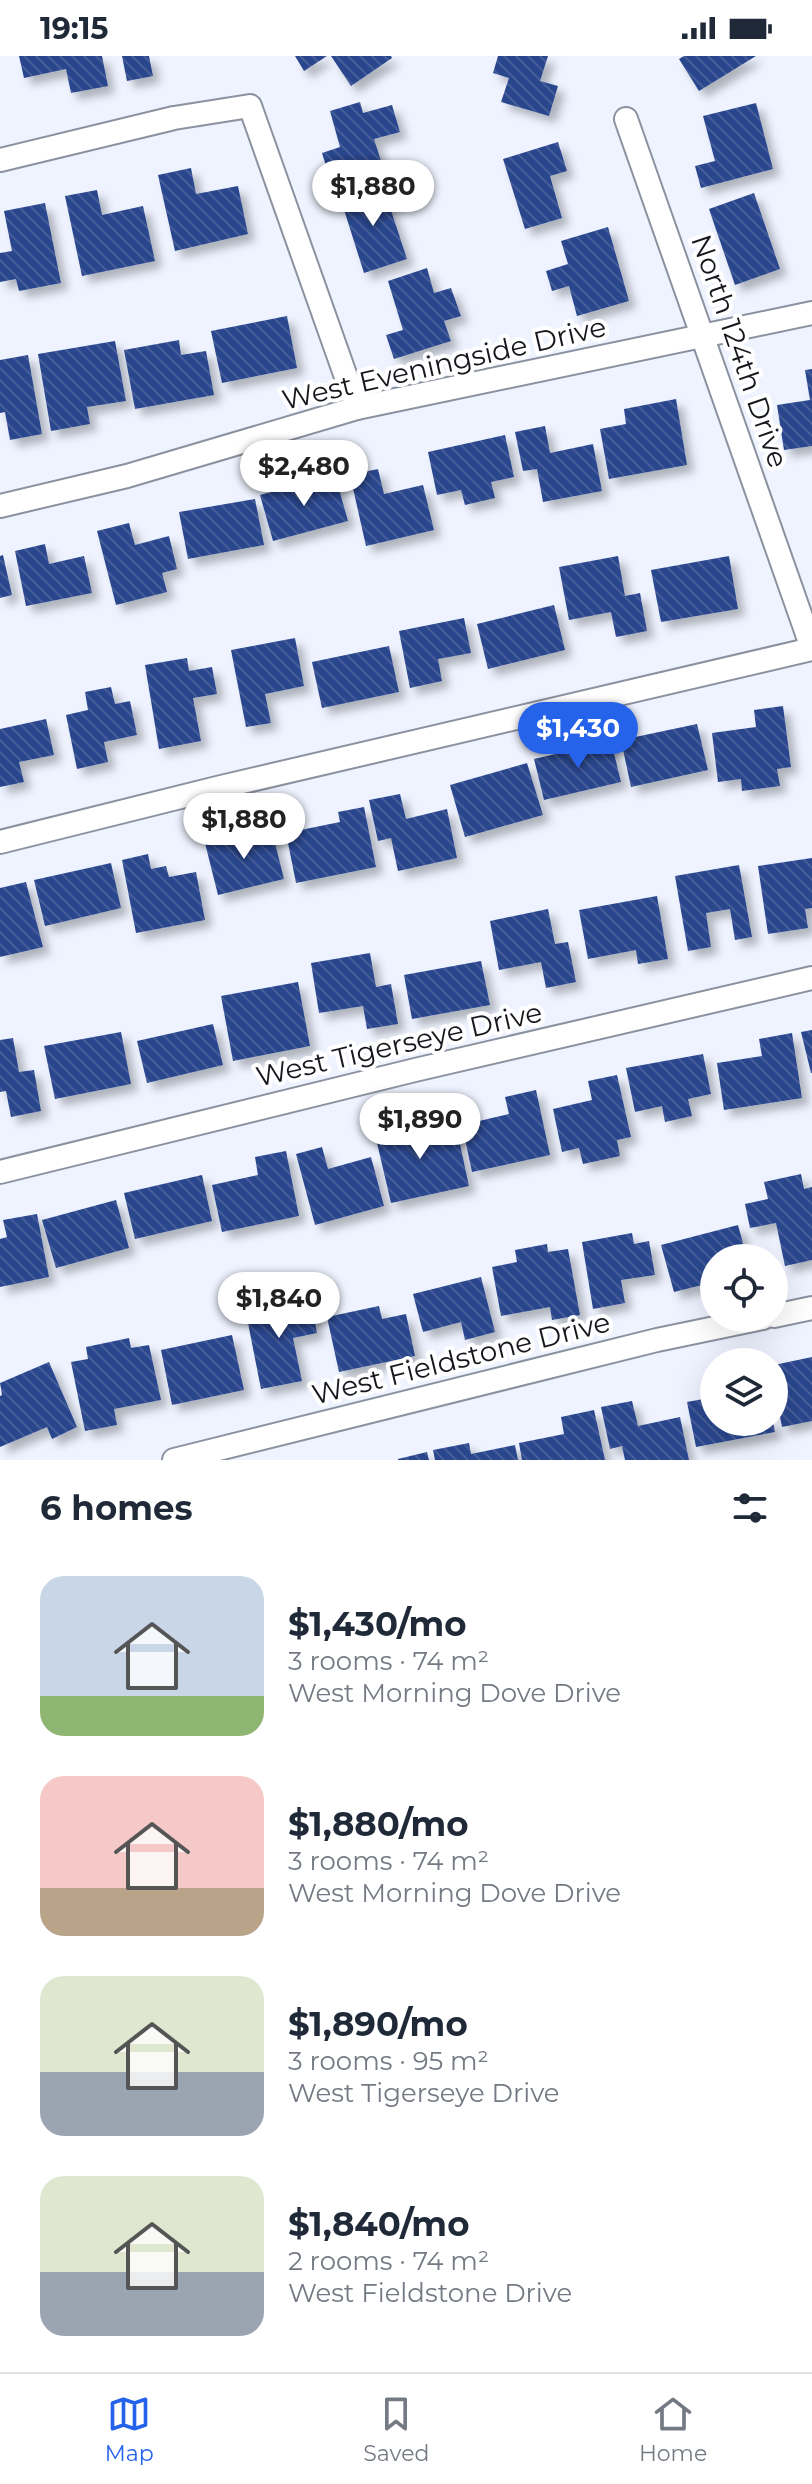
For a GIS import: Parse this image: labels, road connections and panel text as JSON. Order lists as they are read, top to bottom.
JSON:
{
  "streets": {
    "street": [
      "North 124th Drive",
      "West Eveningside Drive",
      "West Tigerseye Drive",
      "West Fieldstone Drive"
    ]
  },
  "crossings": [
    ["North 124th Drive", "West Eveningside Drive"]
  ],
  "page": {
    "status": "19:15",
    "price": [
      "$1,880",
      "$2,480",
      "$1,430",
      "$1,880",
      "$1,890",
      "$1,840"
    ],
    "heading": "6 homes",
    "list": [
      {
        "name": "$1,430/mo",
        "note": "3 rooms · 74 m² · West Morning Dove Drive"
      },
      {
        "name": "$1,880/mo",
        "note": "3 rooms · 74 m² · West Morning Dove Drive"
      },
      {
        "name": "$1,890/mo",
        "note": "3 rooms · 95 m² · West Tigerseye Drive"
      },
      {
        "name": "$1,840/mo",
        "note": "2 rooms · 74 m² · West Fieldstone Drive"
      }
    ],
    "tabs": ["Map", "Saved", "Home"]
  }
}
